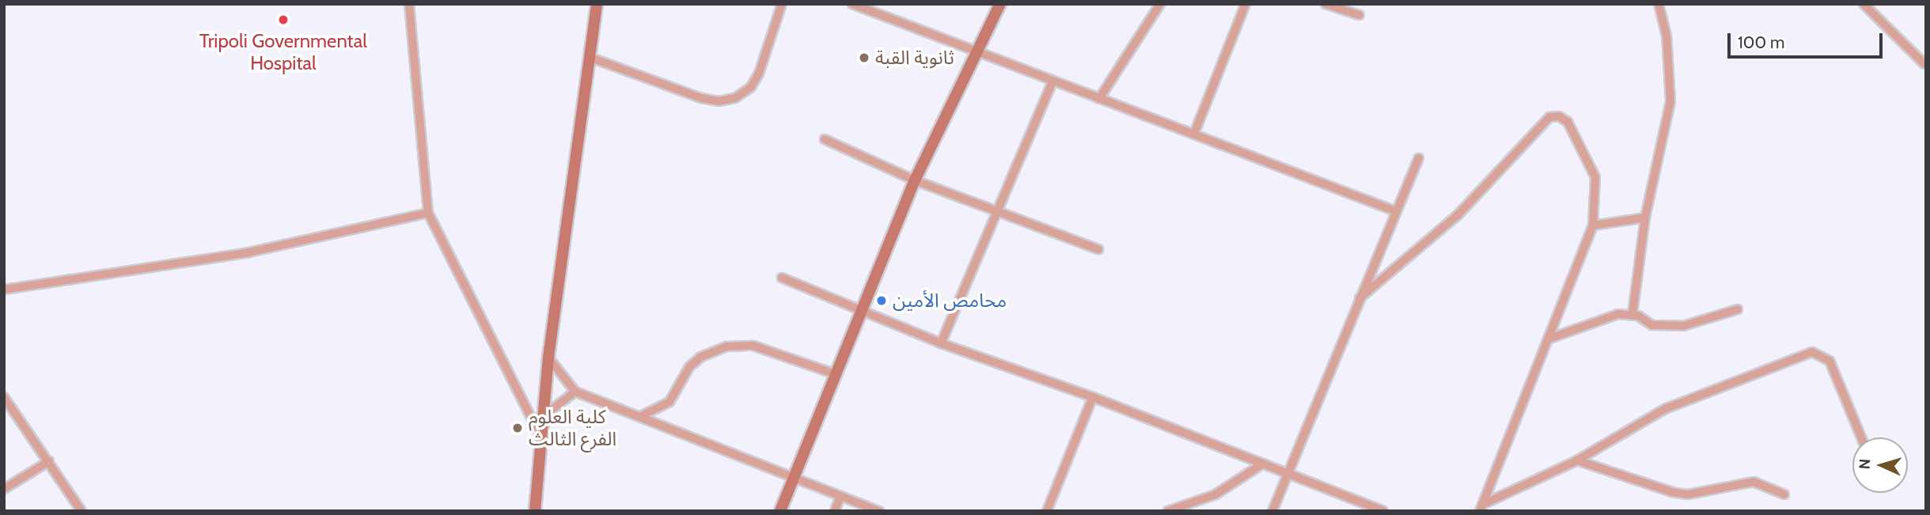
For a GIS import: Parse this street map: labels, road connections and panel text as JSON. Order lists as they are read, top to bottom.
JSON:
{
  "places": [
    "Tripoli Governmental Hospital",
    "ثانوية القبة",
    "محامص الأمين",
    "كلية العلوم الفرع الثالث"
  ],
  "scale_bar": "100 m",
  "north": "left"
}
